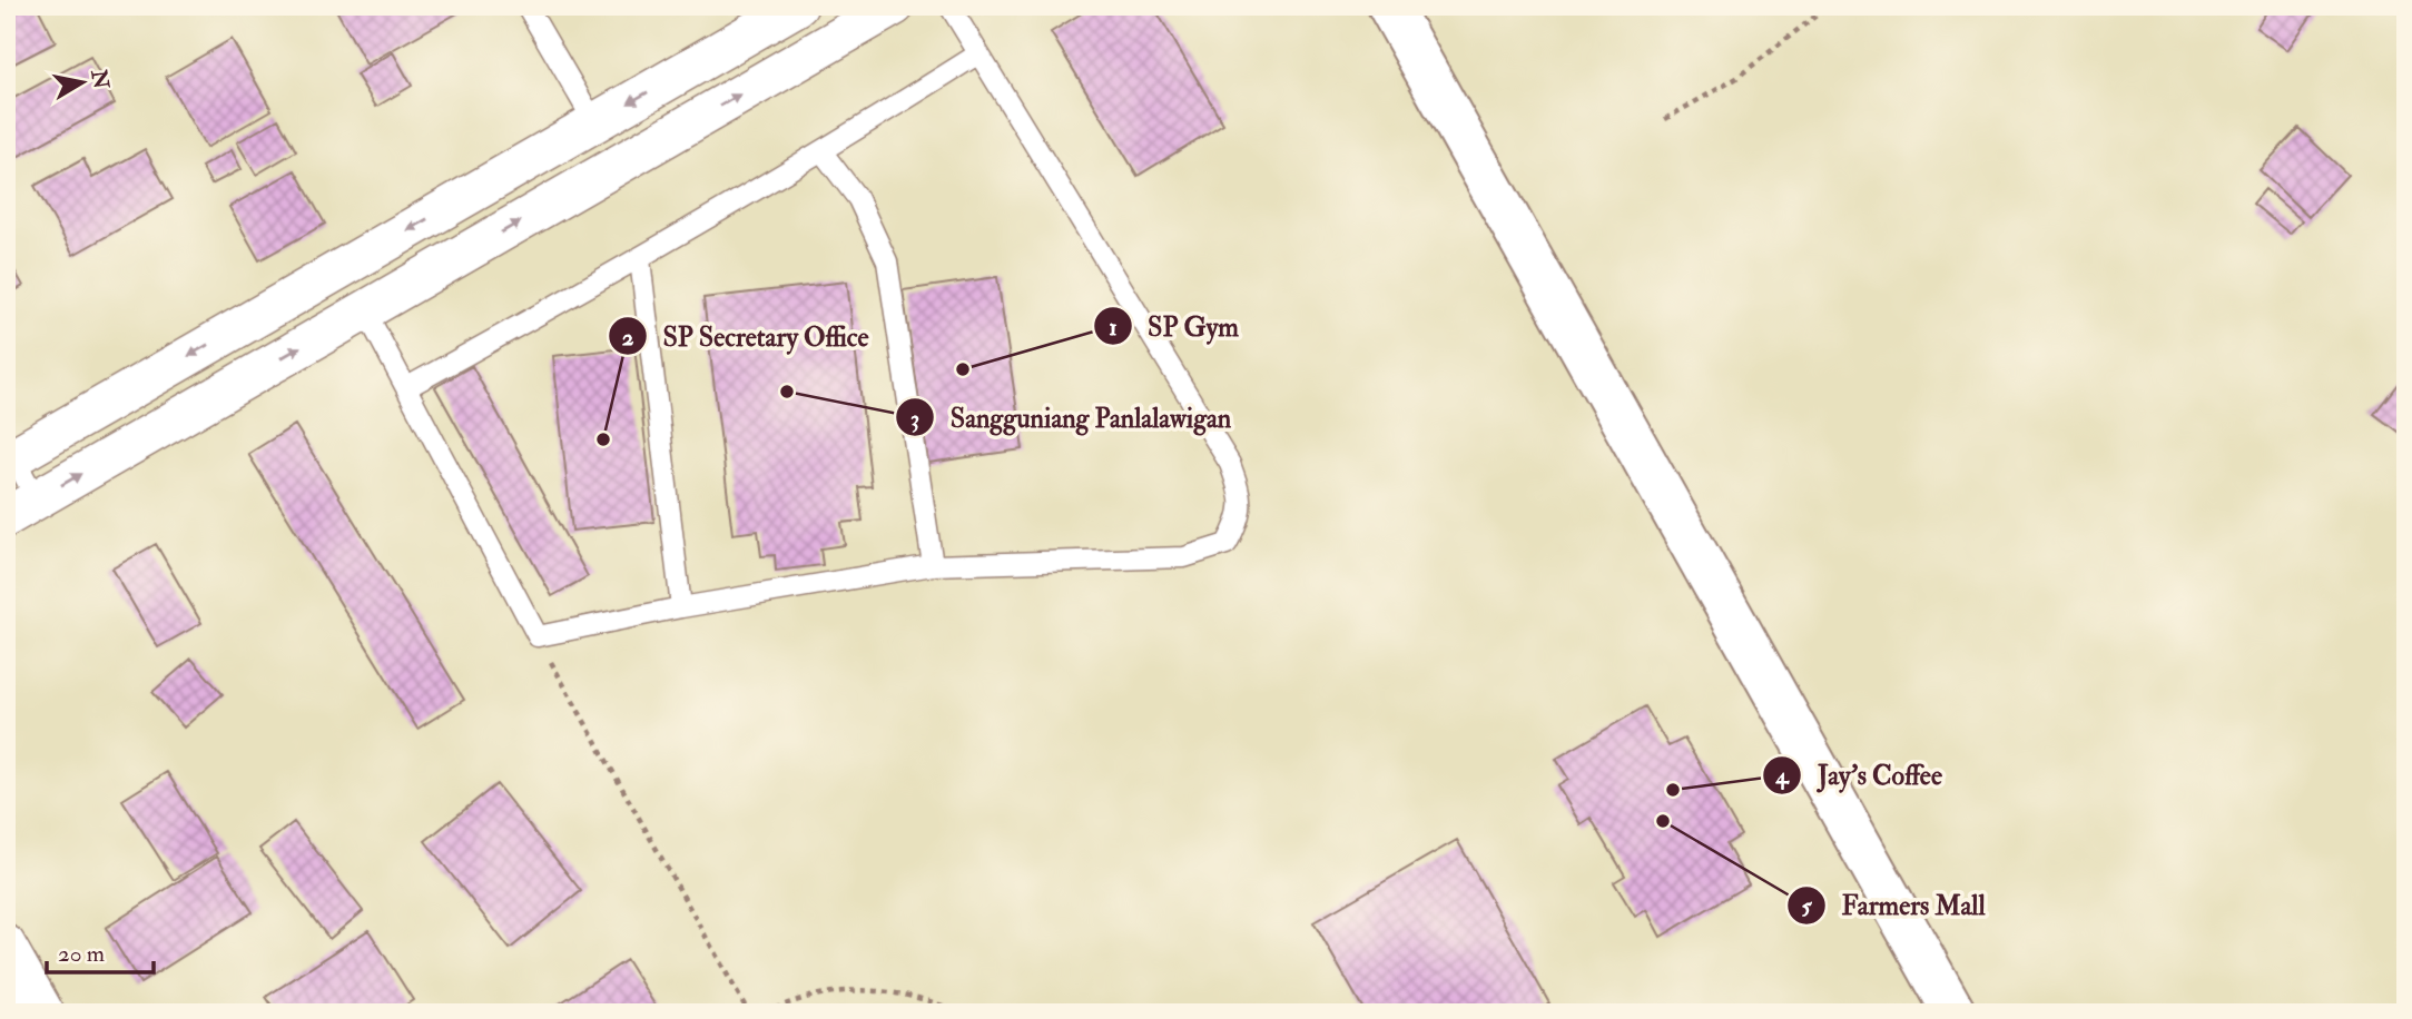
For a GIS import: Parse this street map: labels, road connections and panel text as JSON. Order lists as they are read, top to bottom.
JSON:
{
  "places": [
    "SP Gym",
    "Sangguniang Panlalawigan",
    "SP Secretary Office",
    "Jay's Coffee",
    "Farmers Mall"
  ],
  "scale_bar": "20 m",
  "north": "right"
}
